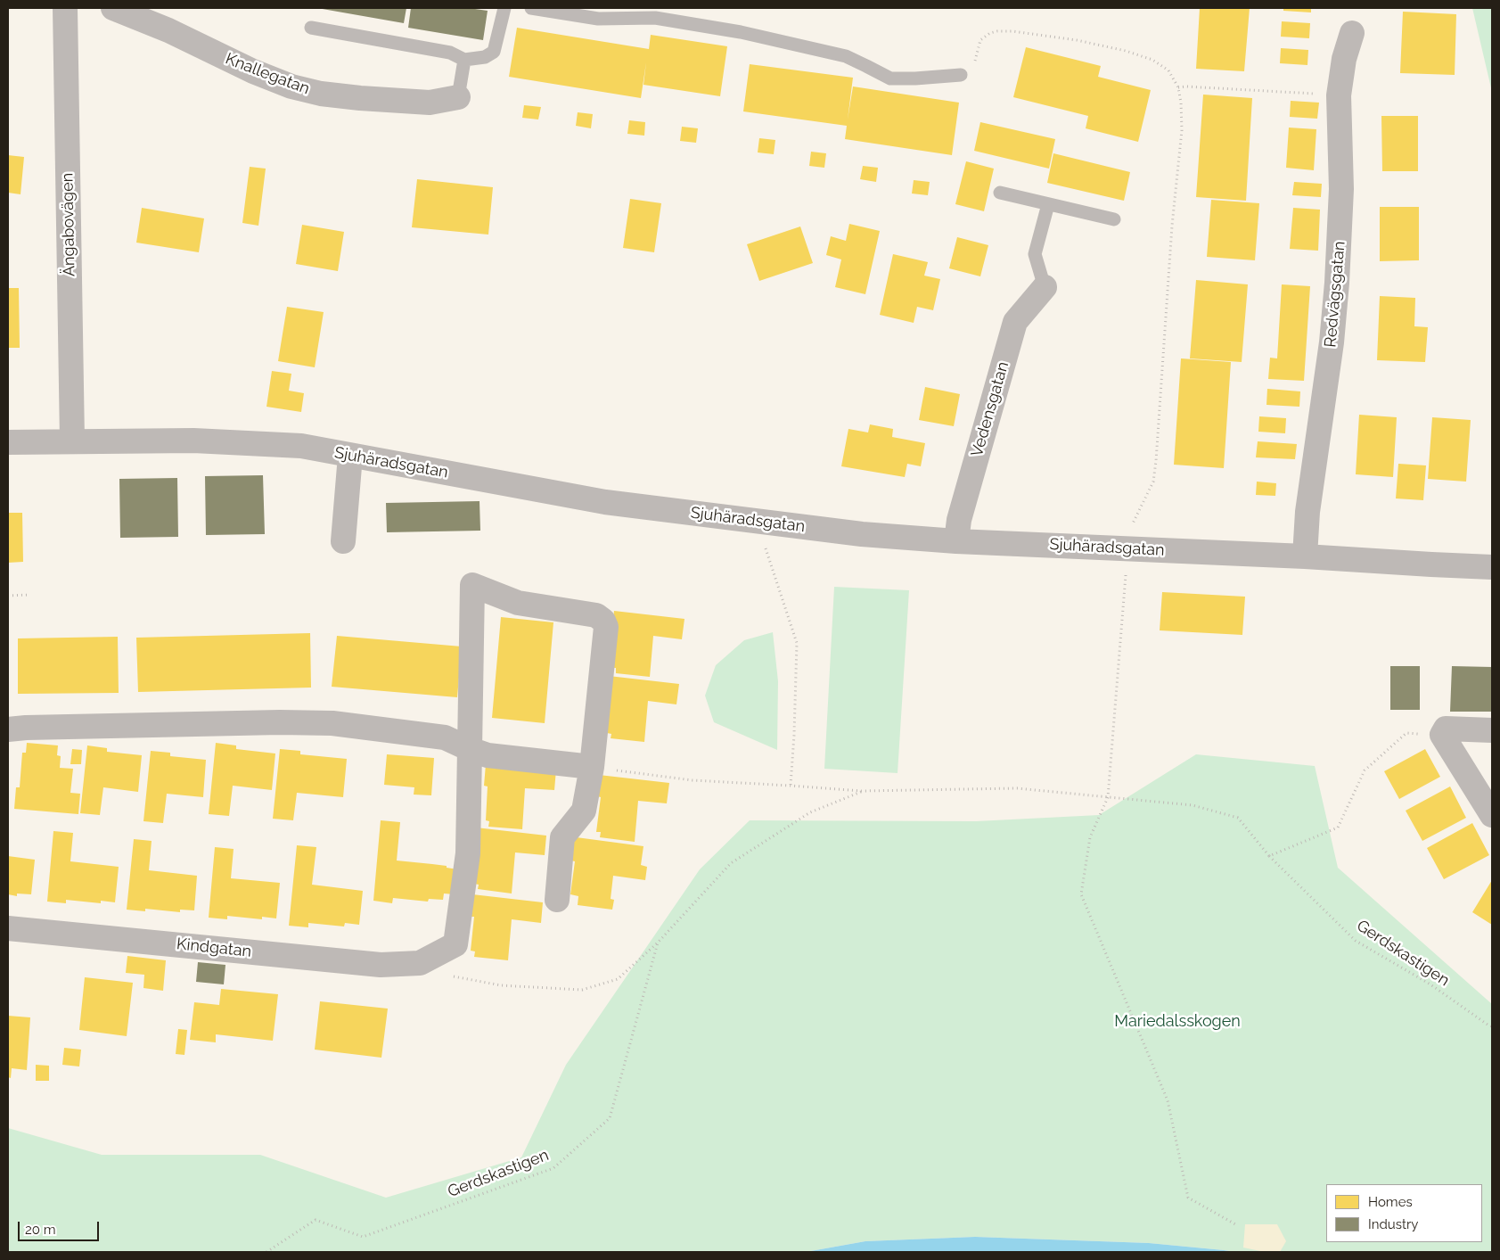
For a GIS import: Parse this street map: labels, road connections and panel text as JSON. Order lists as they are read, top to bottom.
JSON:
{
  "streets": {
    "street": [
      "Knallegatan",
      "Ängabovägen",
      "Redvägsgatan",
      "Vedensgatan",
      "Sjuhäradsgatan",
      "Kindgatan"
    ],
    "path": ["Gerdskastigen"]
  },
  "crossings": [
    ["Ängabovägen", "Sjuhäradsgatan"],
    ["Redvägsgatan", "Sjuhäradsgatan"],
    ["Vedensgatan", "Sjuhäradsgatan"]
  ],
  "parks": ["Mariedalsskogen"],
  "legend": ["Homes", "Industry"],
  "scale_bar": "20 m"
}
